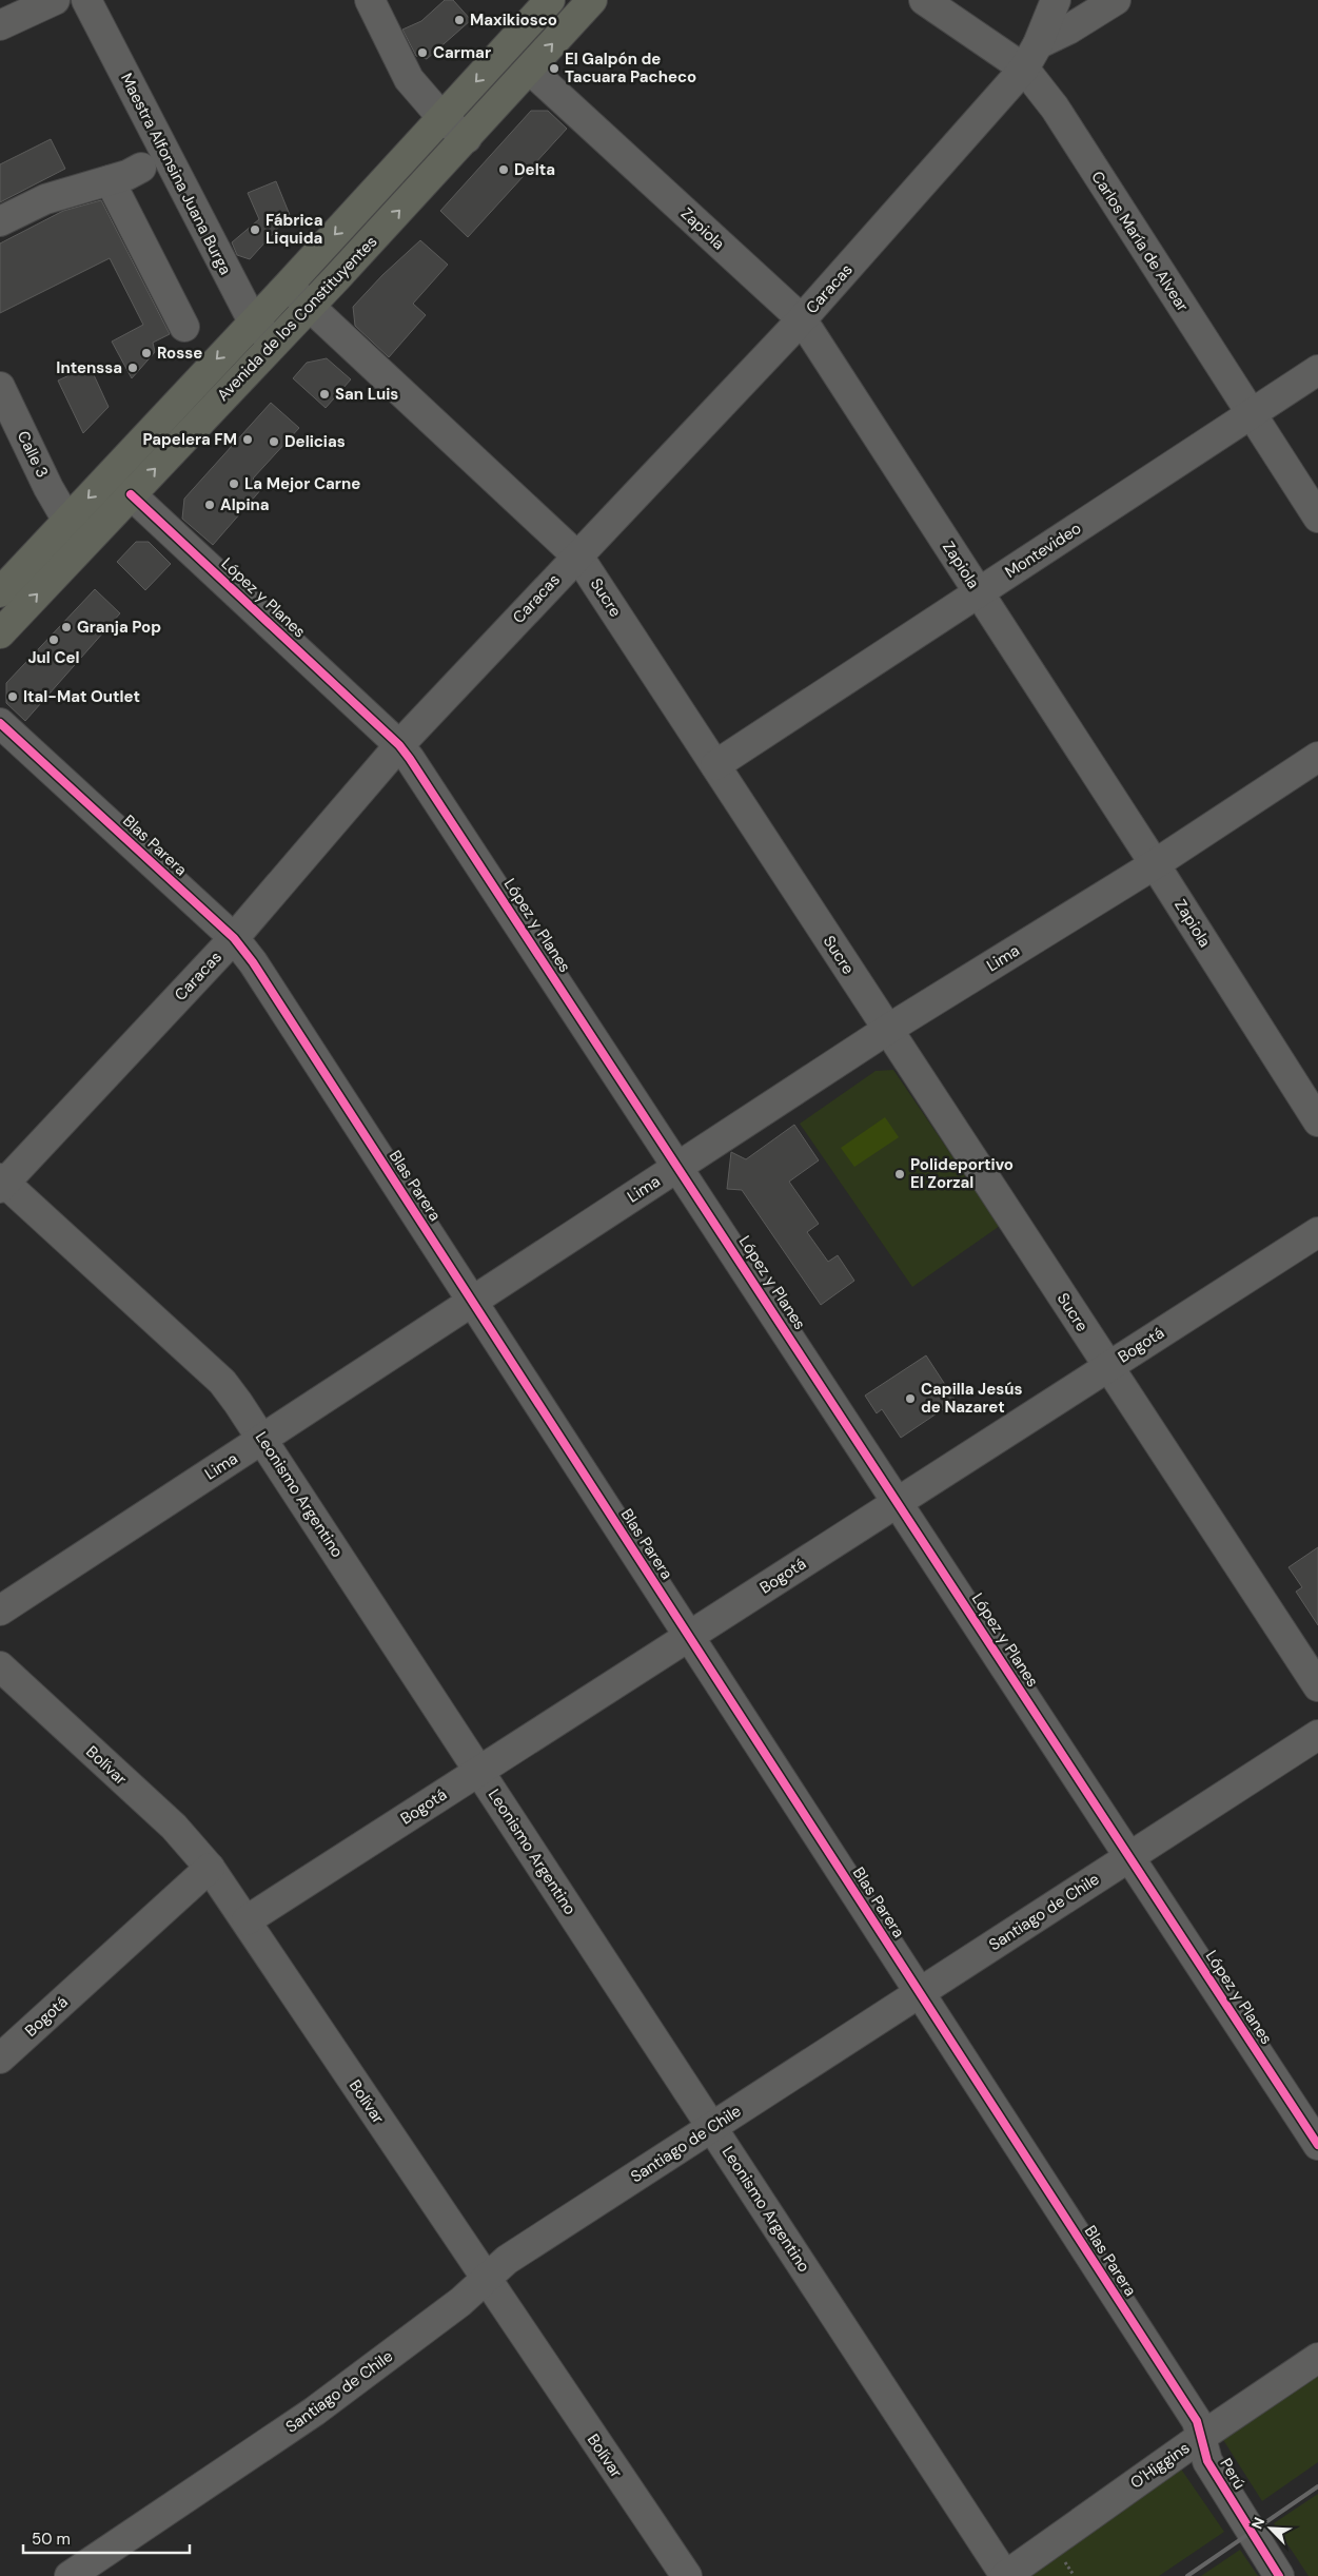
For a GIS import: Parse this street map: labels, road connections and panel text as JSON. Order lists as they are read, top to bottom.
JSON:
{
  "streets": {
    "main road": ["Avenida de los Constituyentes"],
    "street": [
      "Maestra Alfonsina Juana Burga",
      "Zapiola",
      "Carlos María de Alvear",
      "Caracas",
      "Calle 3",
      "Montevideo",
      "López y Planes",
      "Sucre",
      "Blas Parera",
      "Lima",
      "Bogotá",
      "Leonismo Argentino",
      "Bolívar",
      "Santiago de Chile",
      "O'Higgins",
      "Perú"
    ]
  },
  "crossings": [
    ["Maestra Alfonsina Juana Burga", "Avenida de los Constituyentes"],
    ["Zapiola", "Caracas"],
    ["Zapiola", "Avenida de los Constituyentes"],
    ["Zapiola", "Montevideo"],
    ["Zapiola", "Lima"],
    ["Carlos María de Alvear", "Caracas"],
    ["Carlos María de Alvear", "Montevideo"],
    ["Caracas", "López y Planes"],
    ["Caracas", "Sucre"],
    ["Caracas", "Blas Parera"],
    ["Caracas", "Leonismo Argentino"],
    ["Avenida de los Constituyentes", "Calle 3"],
    ["Avenida de los Constituyentes", "López y Planes"],
    ["Avenida de los Constituyentes", "Sucre"],
    ["Montevideo", "Sucre"],
    ["López y Planes", "Lima"],
    ["López y Planes", "Bogotá"],
    ["López y Planes", "Santiago de Chile"],
    ["Sucre", "Lima"],
    ["Sucre", "Bogotá"],
    ["Blas Parera", "Lima"],
    ["Blas Parera", "Bogotá"],
    ["Blas Parera", "Santiago de Chile"],
    ["Blas Parera", "O'Higgins"],
    ["Blas Parera", "Perú"],
    ["Lima", "Leonismo Argentino"],
    ["Bogotá", "Leonismo Argentino"],
    ["Bogotá", "Bolívar"],
    ["Leonismo Argentino", "Santiago de Chile"],
    ["Leonismo Argentino", "O'Higgins"],
    ["Bolívar", "Santiago de Chile"],
    ["O'Higgins", "Perú"]
  ],
  "places": [
    "Maxikiosco",
    "Carmar",
    "El Galpón de Tacuara Pacheco",
    "Delta",
    "Fábrica Liquida",
    "Rosse",
    "Intenssa",
    "San Luis",
    "Papelera FM",
    "Delicias",
    "La Mejor Carne",
    "Alpina",
    "Granja Pop",
    "Jul Cel",
    "Ital-Mat Outlet",
    "Polideportivo El Zorzal",
    "Capilla Jesús de Nazaret"
  ],
  "scale_bar": "50 m",
  "north": "top left"
}
